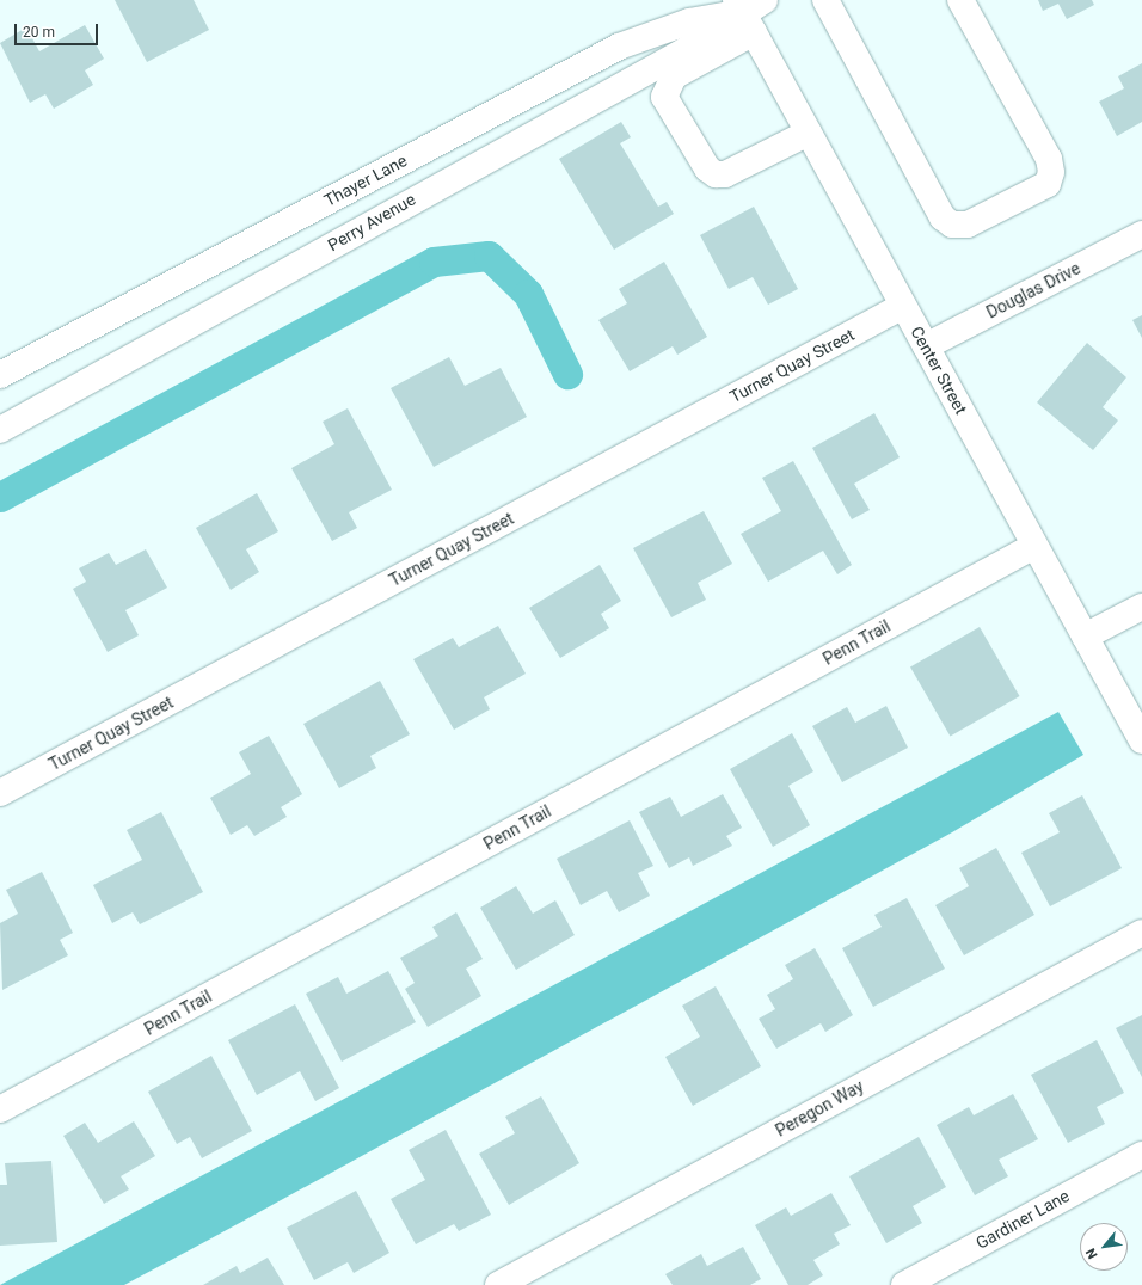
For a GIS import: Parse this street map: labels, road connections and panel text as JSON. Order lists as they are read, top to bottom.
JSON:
{
  "streets": {
    "street": [
      "Thayer Lane",
      "Perry Avenue",
      "Douglas Drive",
      "Turner Quay Street",
      "Center Street",
      "Penn Trail",
      "Peregon Way",
      "Gardiner Lane"
    ]
  },
  "crossings": [
    ["Thayer Lane", "Perry Avenue"],
    ["Thayer Lane", "Center Street"],
    ["Perry Avenue", "Center Street"],
    ["Douglas Drive", "Center Street"],
    ["Turner Quay Street", "Center Street"],
    ["Center Street", "Penn Trail"]
  ],
  "scale_bar": "20 m",
  "north": "bottom left"
}
